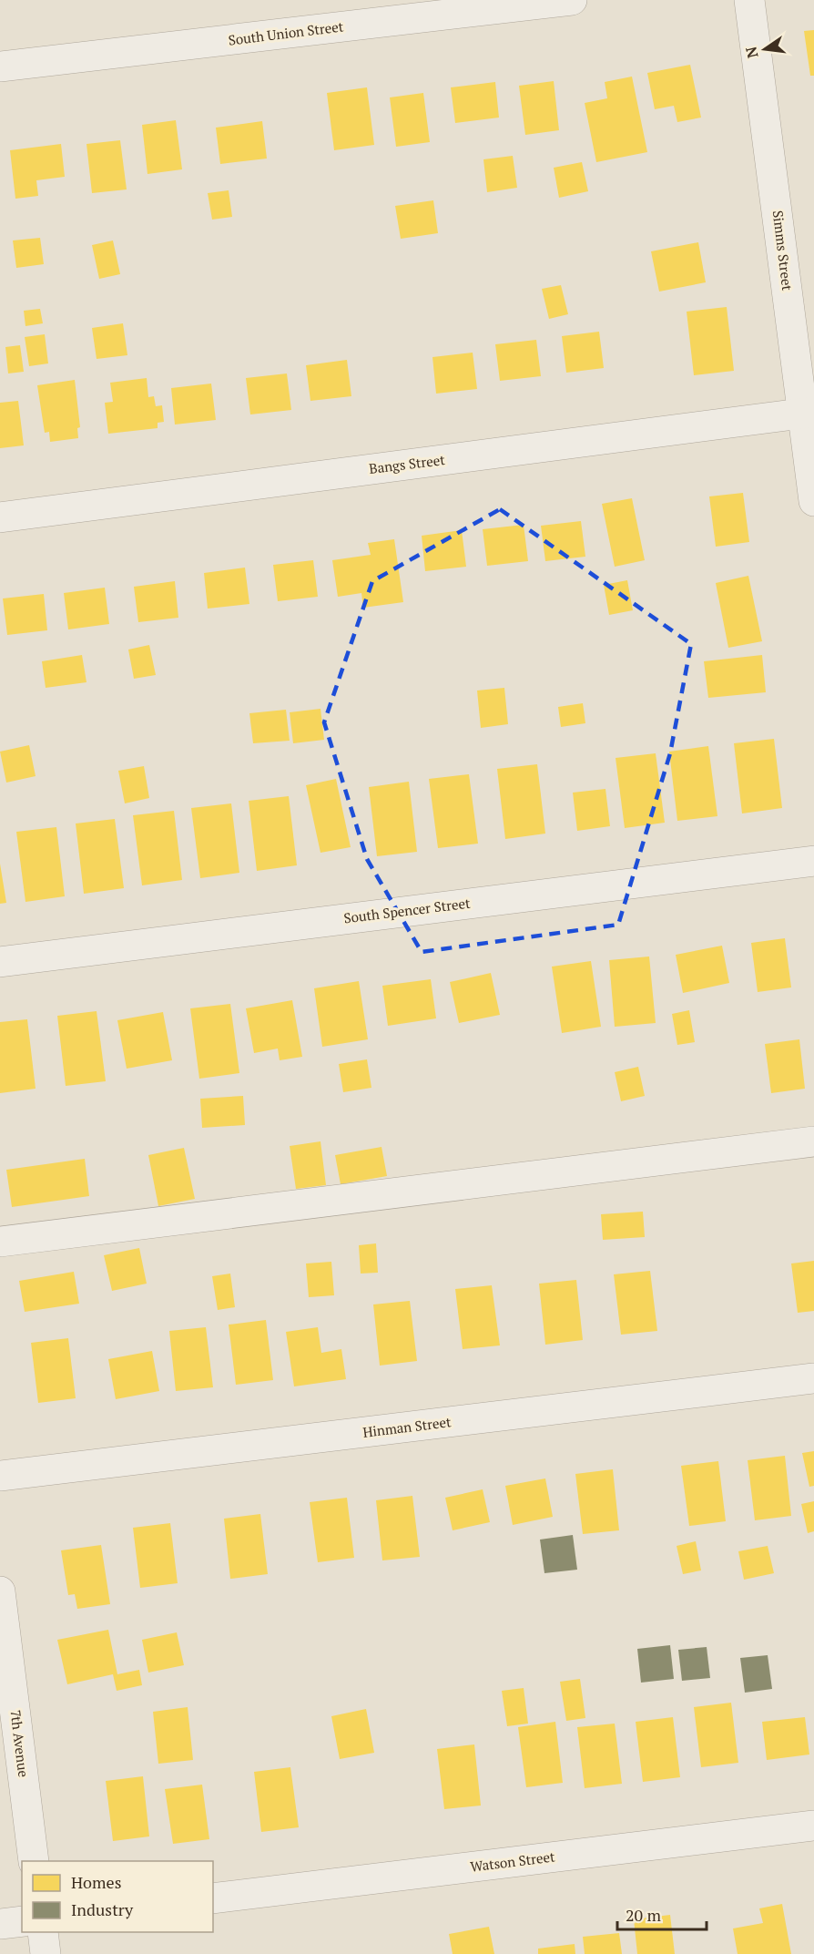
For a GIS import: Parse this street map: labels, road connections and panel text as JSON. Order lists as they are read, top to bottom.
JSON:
{
  "streets": {
    "street": [
      "South Union Street",
      "Simms Street",
      "Bangs Street",
      "South Spencer Street",
      "Hinman Street",
      "7th Avenue",
      "Watson Street"
    ]
  },
  "crossings": [
    ["Simms Street", "Bangs Street"]
  ],
  "legend": ["Homes", "Industry"],
  "scale_bar": "20 m",
  "north": "left"
}
